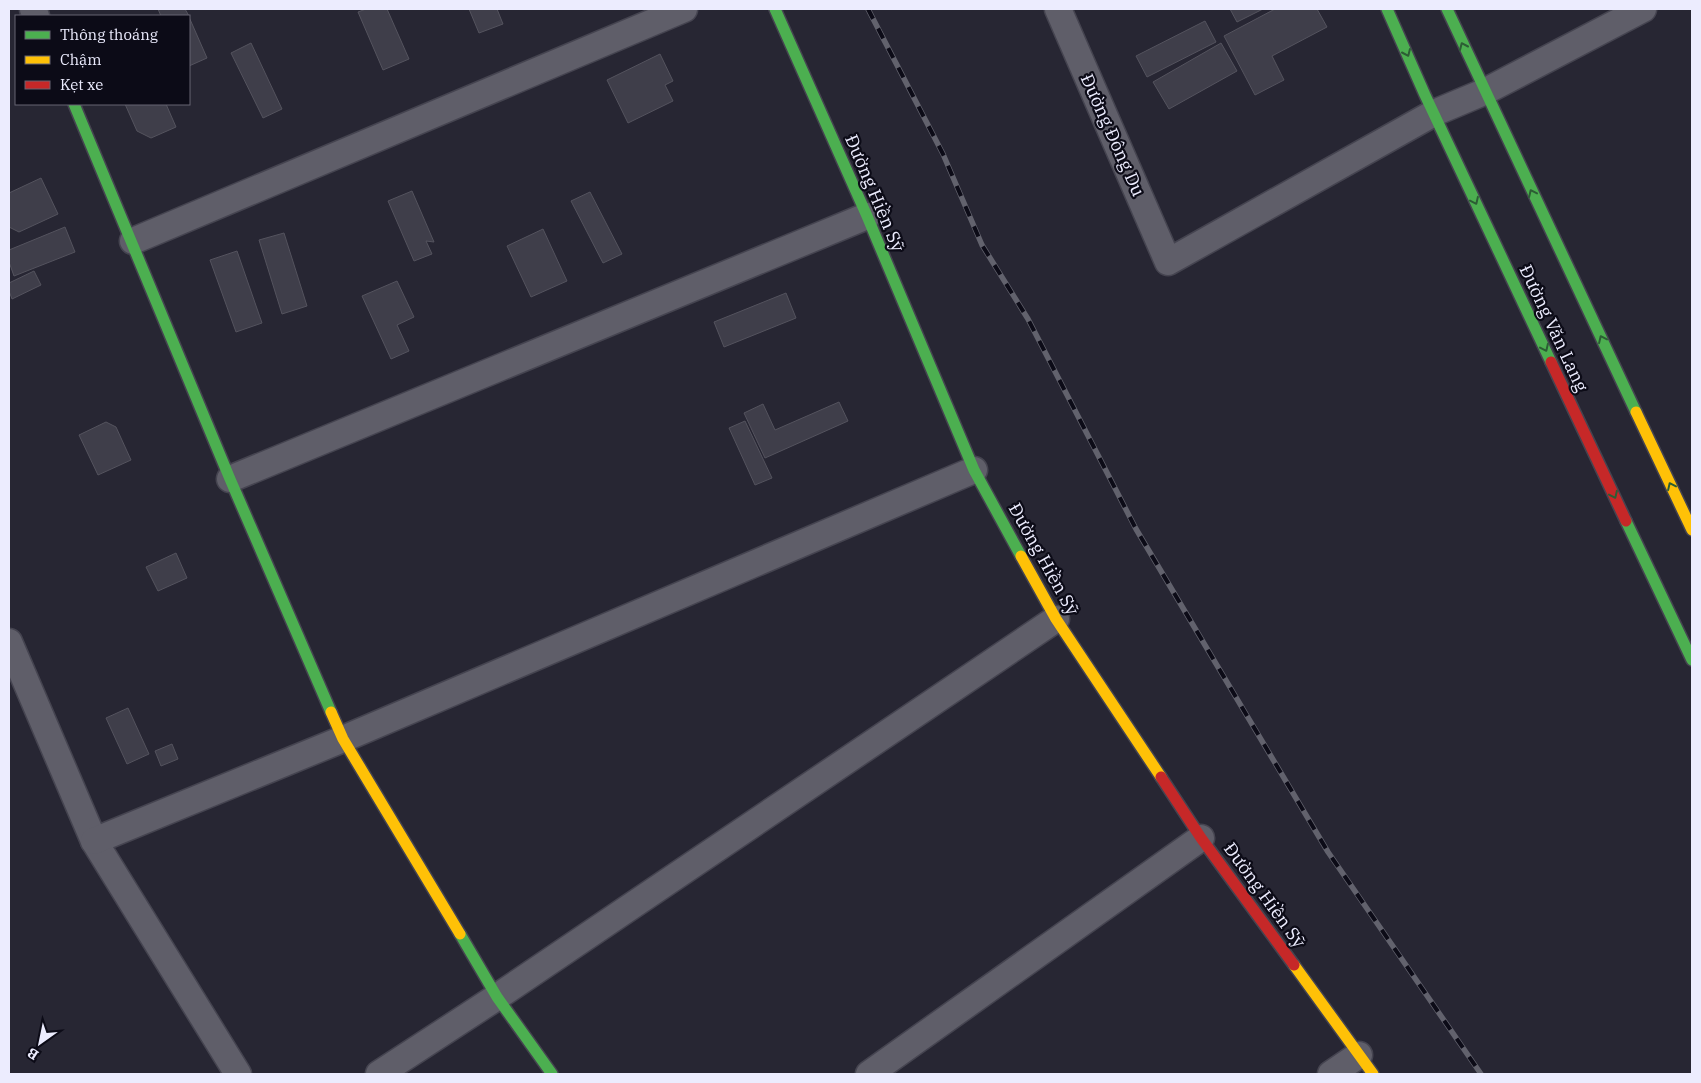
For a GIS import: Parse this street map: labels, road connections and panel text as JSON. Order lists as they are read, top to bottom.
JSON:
{
  "streets": {
    "street": ["Đường Đông Du", "Đường Hiền Sỹ", "Đường Văn Lang"]
  },
  "crossings": [
    ["Đường Đông Du", "Đường Văn Lang"]
  ],
  "legend": ["Thông thoáng", "Chậm", "Kẹt xe"],
  "north": "bottom left"
}
